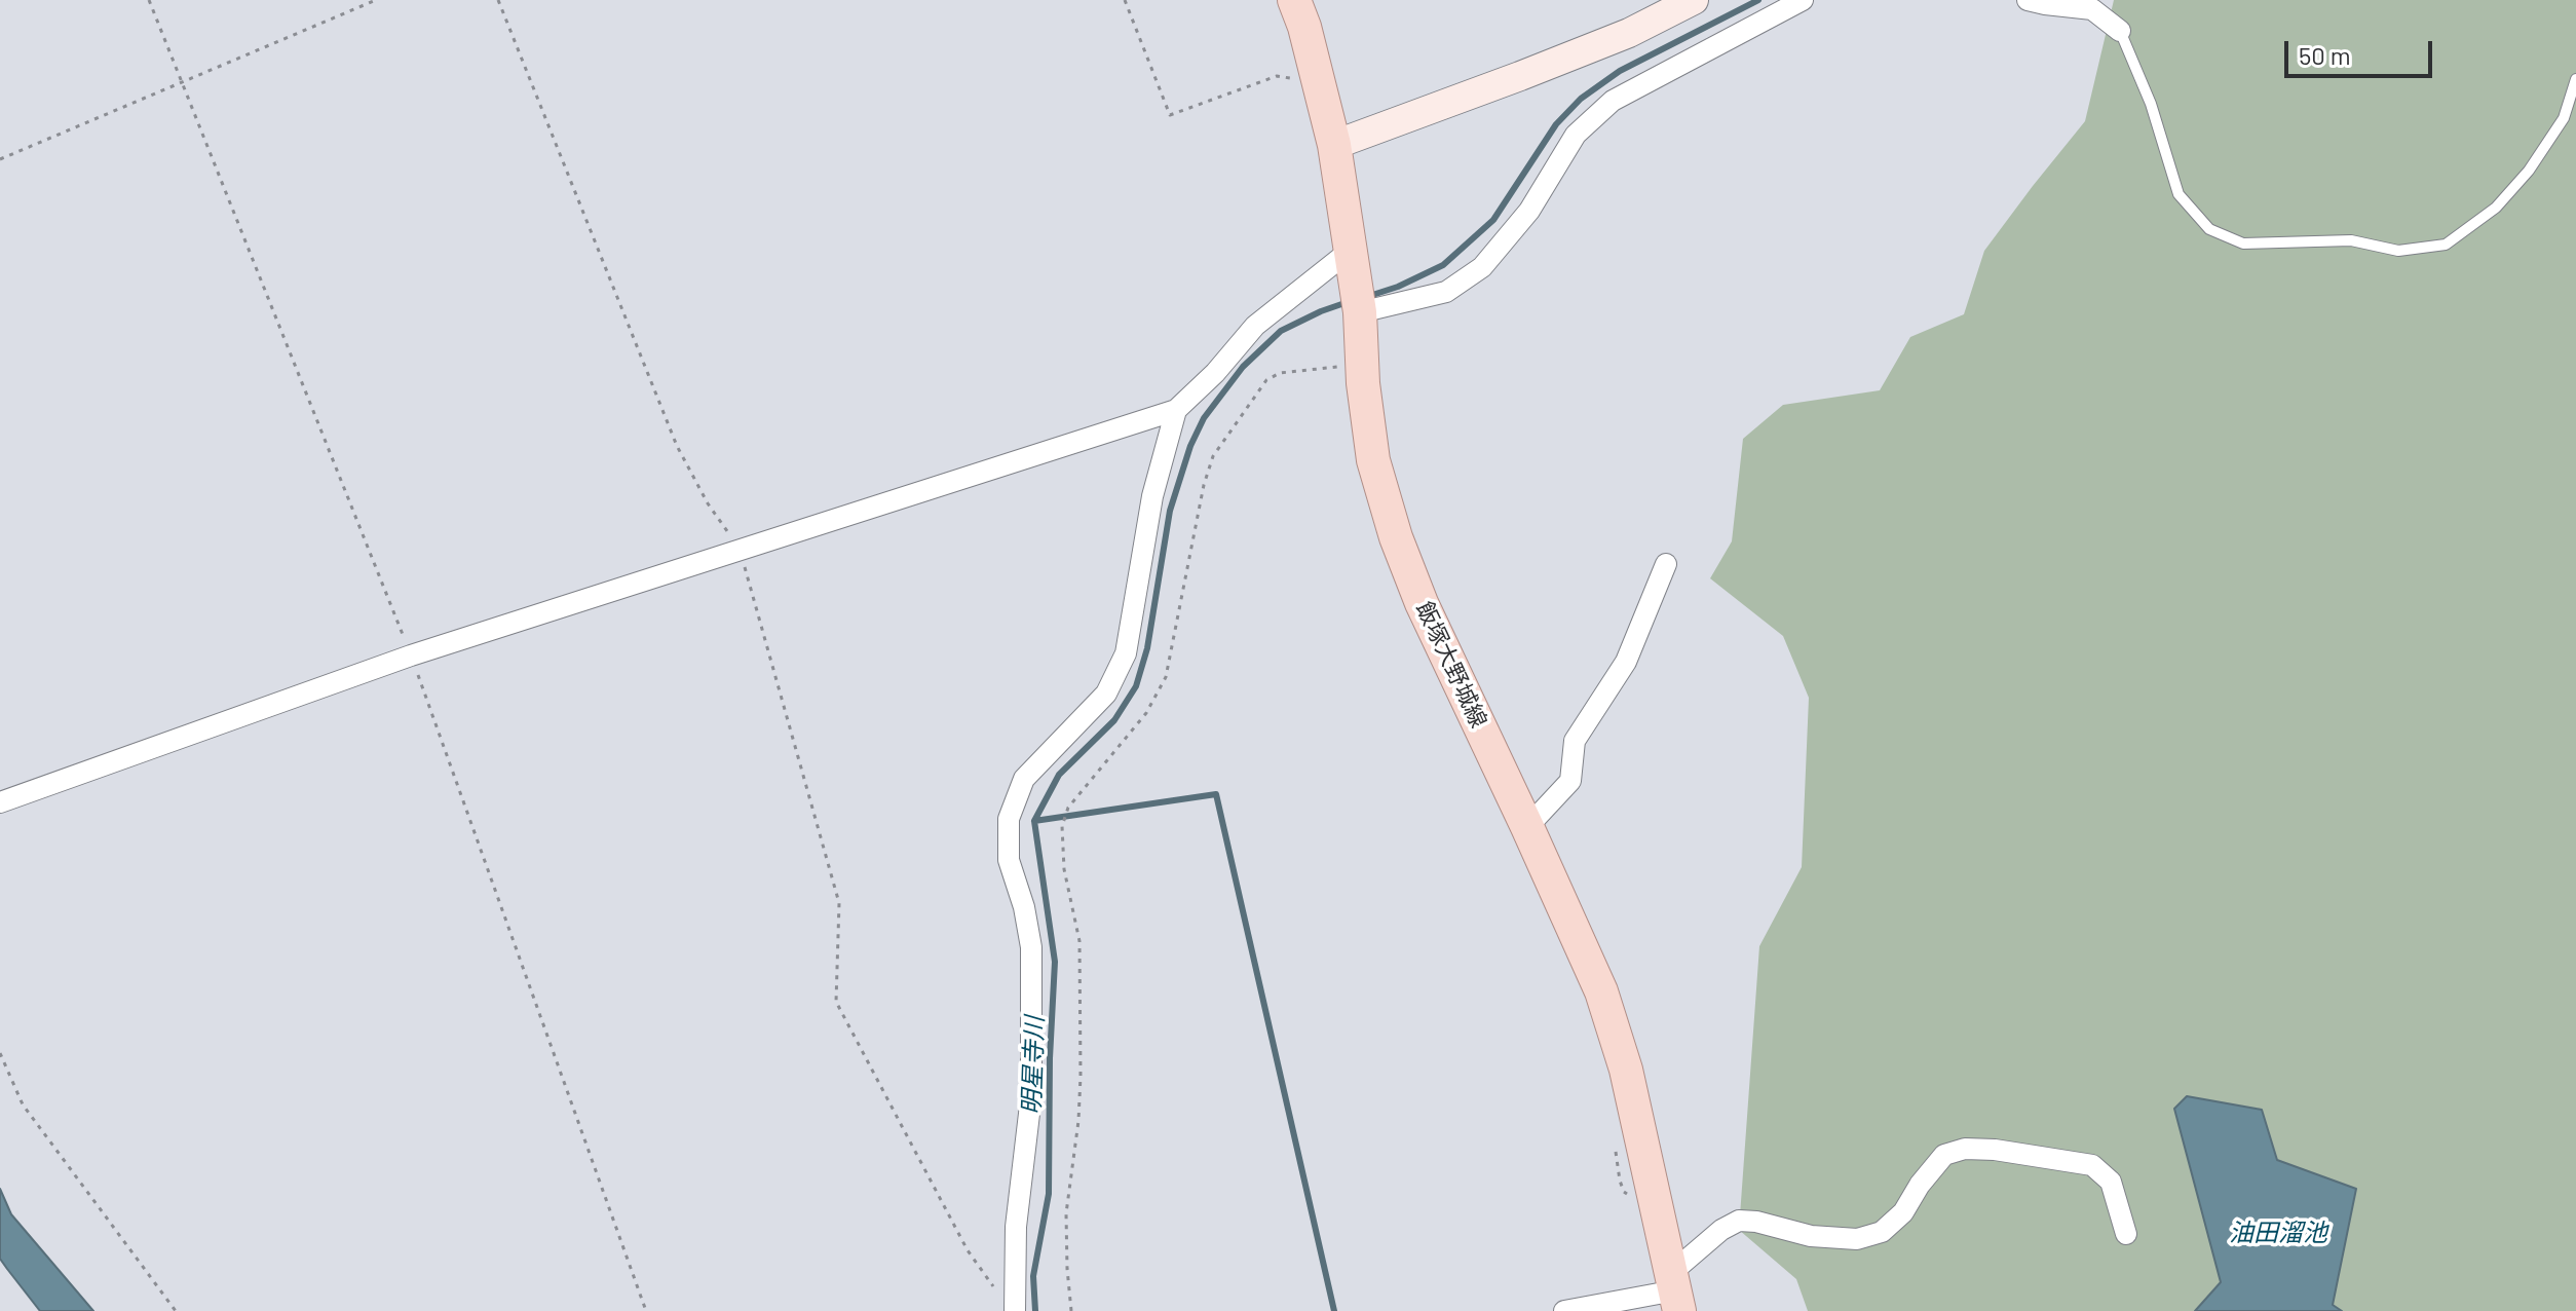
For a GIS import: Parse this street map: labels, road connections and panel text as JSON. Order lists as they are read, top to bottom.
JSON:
{
  "streets": {
    "main road": ["飯塚大野城線"]
  },
  "water": ["明星寺川", "油田溜池"],
  "scale_bar": "50 m"
}
